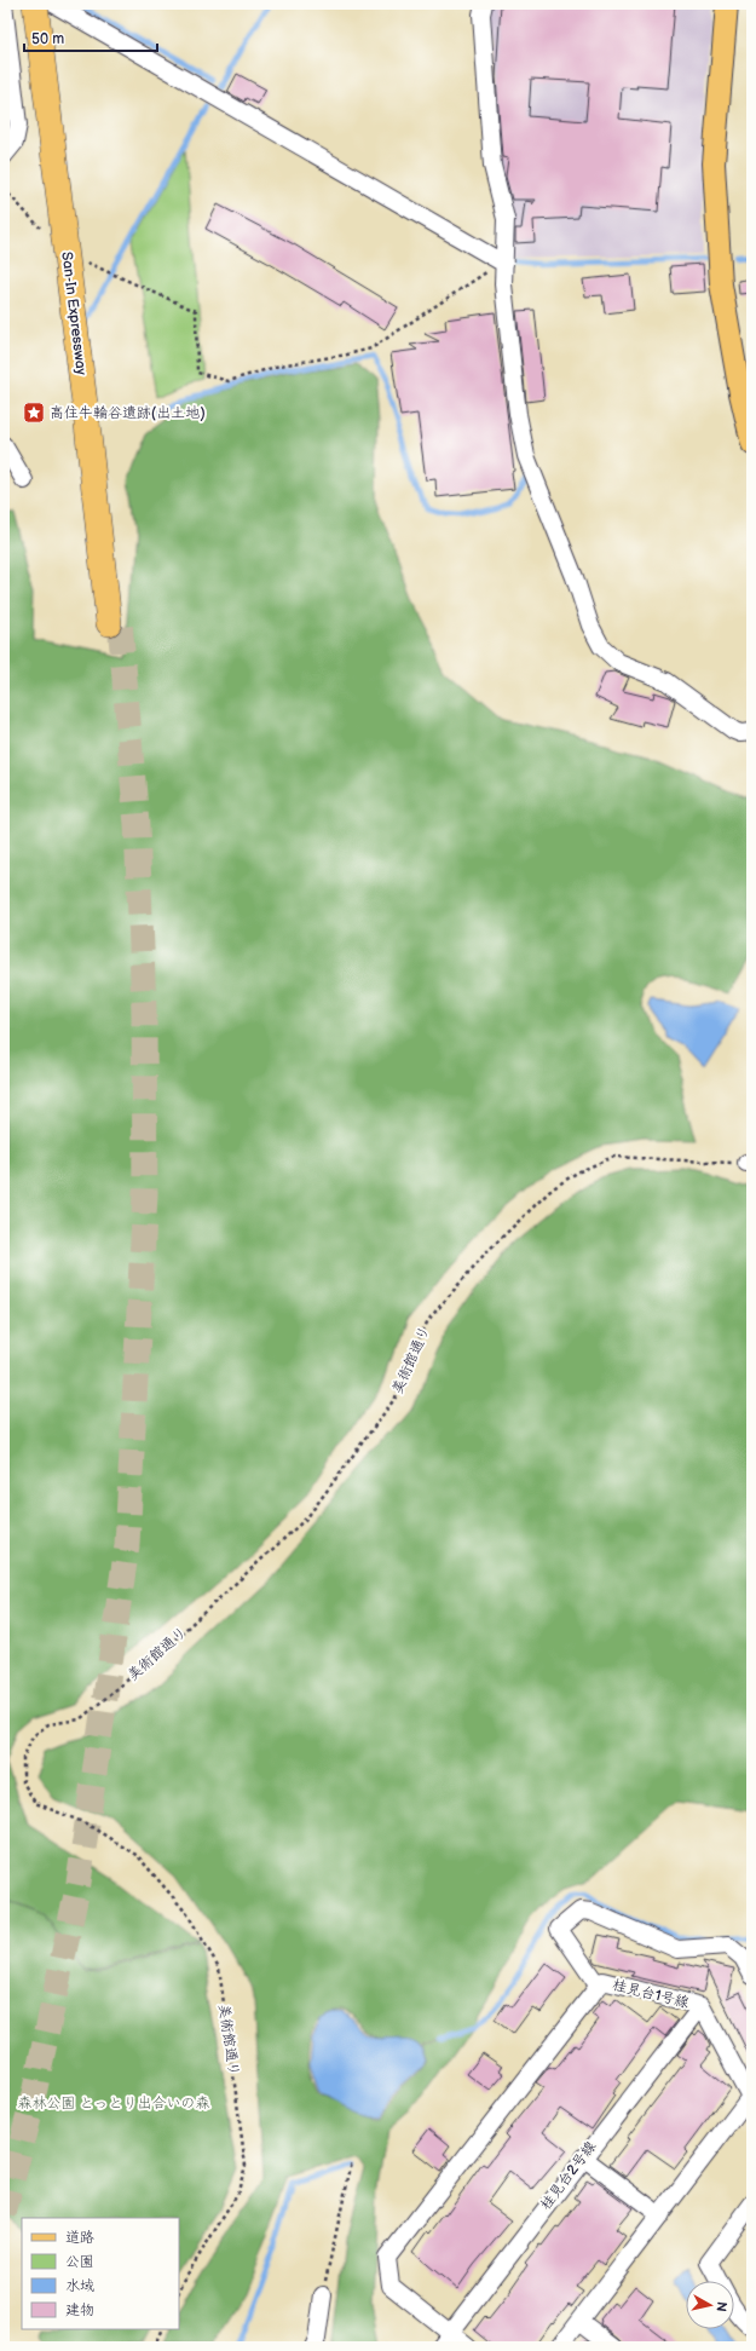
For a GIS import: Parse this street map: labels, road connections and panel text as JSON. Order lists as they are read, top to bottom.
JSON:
{
  "streets": {
    "highway": ["San-In Expressway"],
    "street": ["桂見台1号線", "桂見台2号線"],
    "path": ["美術館通り"]
  },
  "crossings": [
    ["桂見台1号線", "桂見台2号線"]
  ],
  "parks": ["森林公園 とっとり出合いの森"],
  "places": {
    "place": ["高住牛輪谷遺跡(出土地)"]
  },
  "legend": [
    "道路",
    "公園",
    "水域",
    "建物"
  ],
  "scale_bar": "50 m",
  "north": "right"
}
